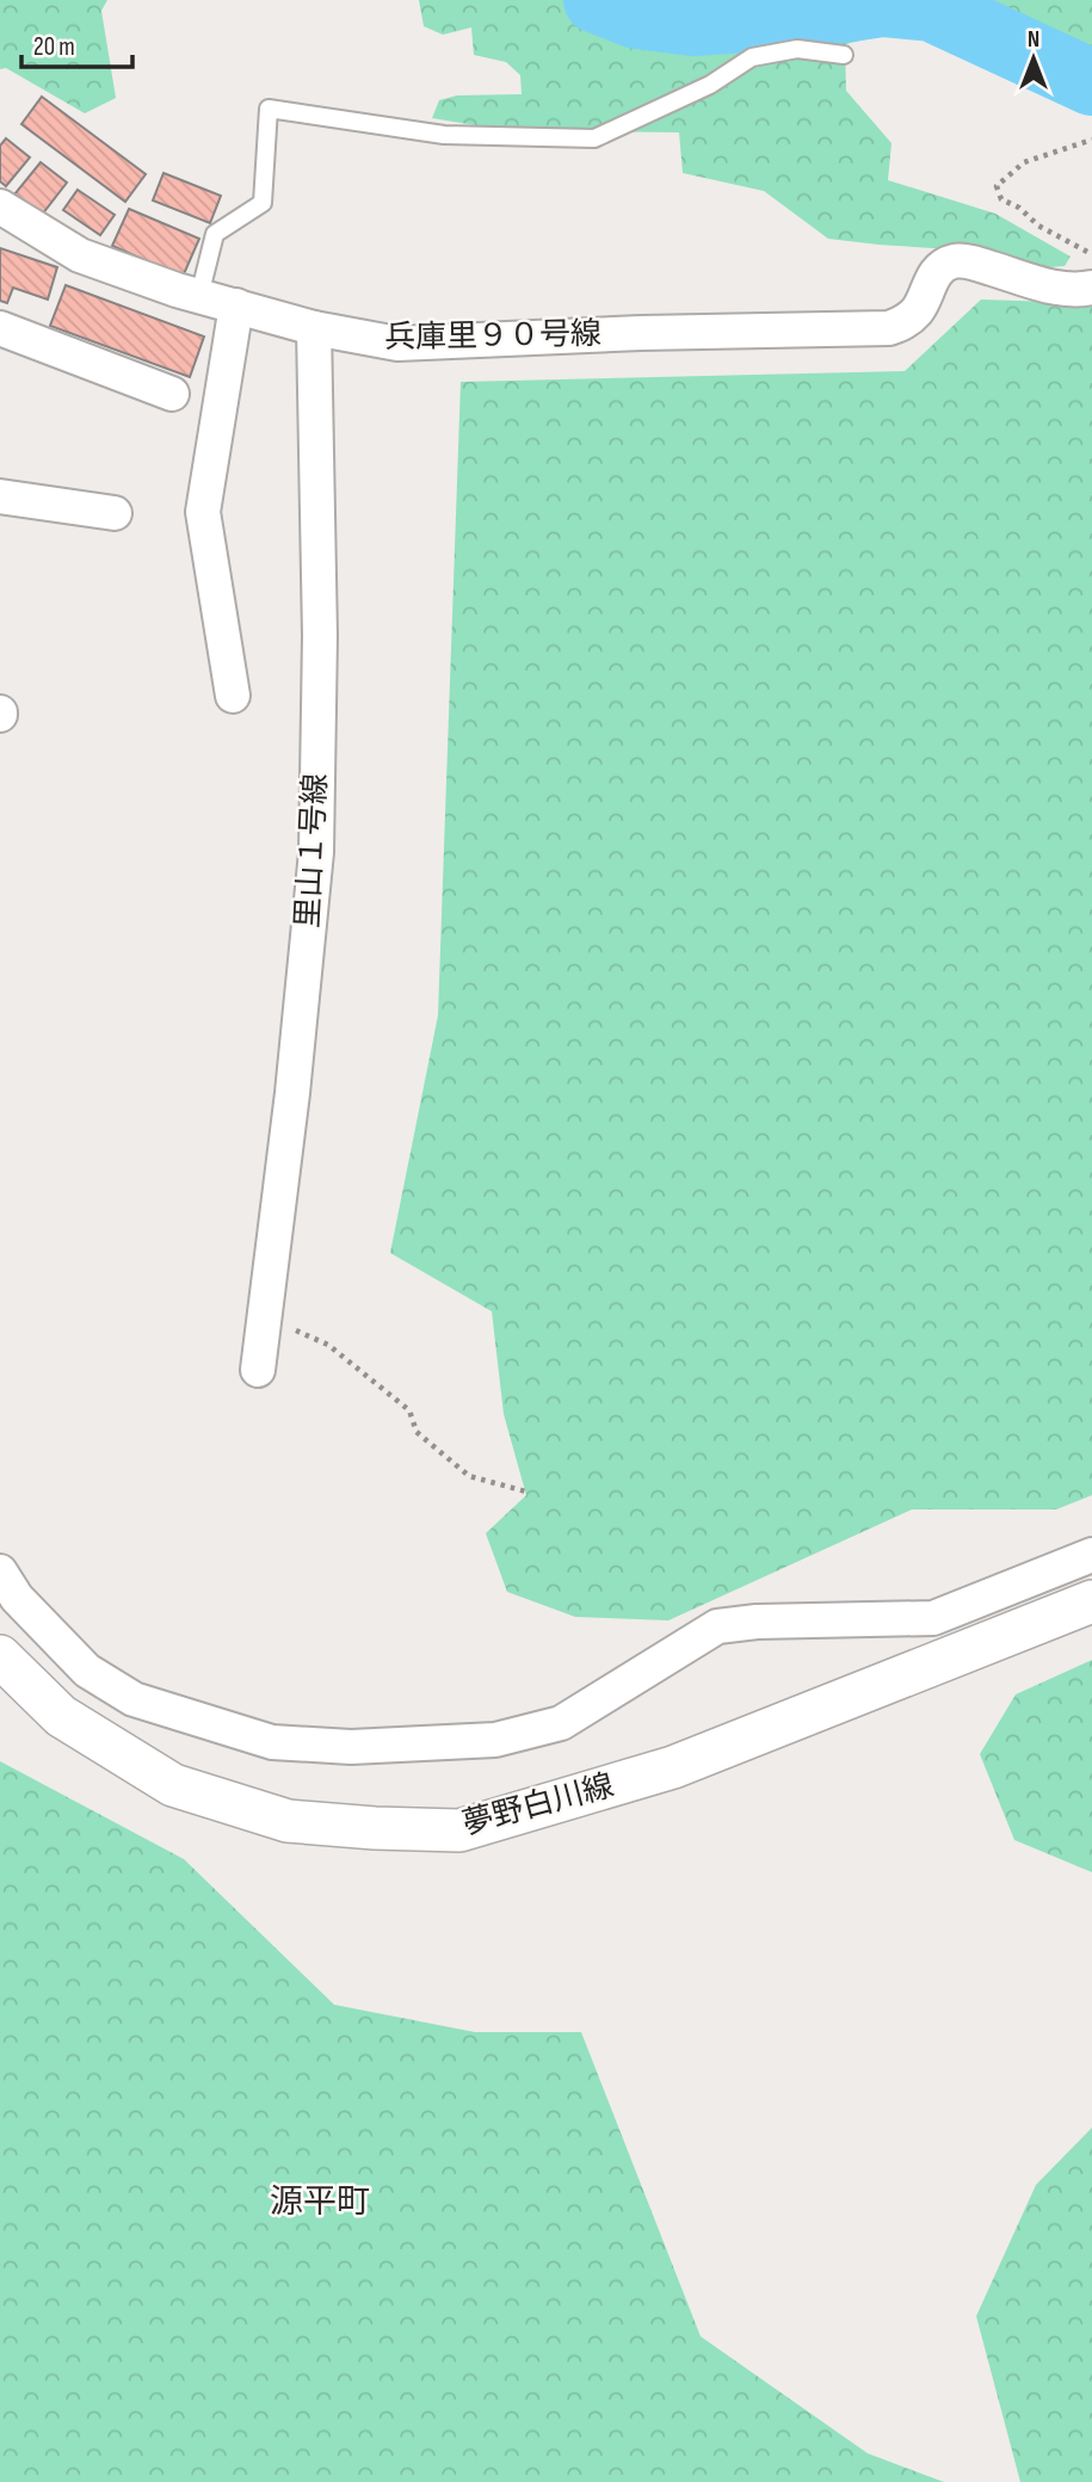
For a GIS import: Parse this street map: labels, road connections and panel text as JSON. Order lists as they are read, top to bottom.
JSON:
{
  "streets": {
    "street": ["兵庫里９０号線", "里山１号線", "夢野白川線"]
  },
  "crossings": [
    ["兵庫里９０号線", "里山１号線"]
  ],
  "districts": ["源平町"],
  "scale_bar": "20 m",
  "north": "top"
}
